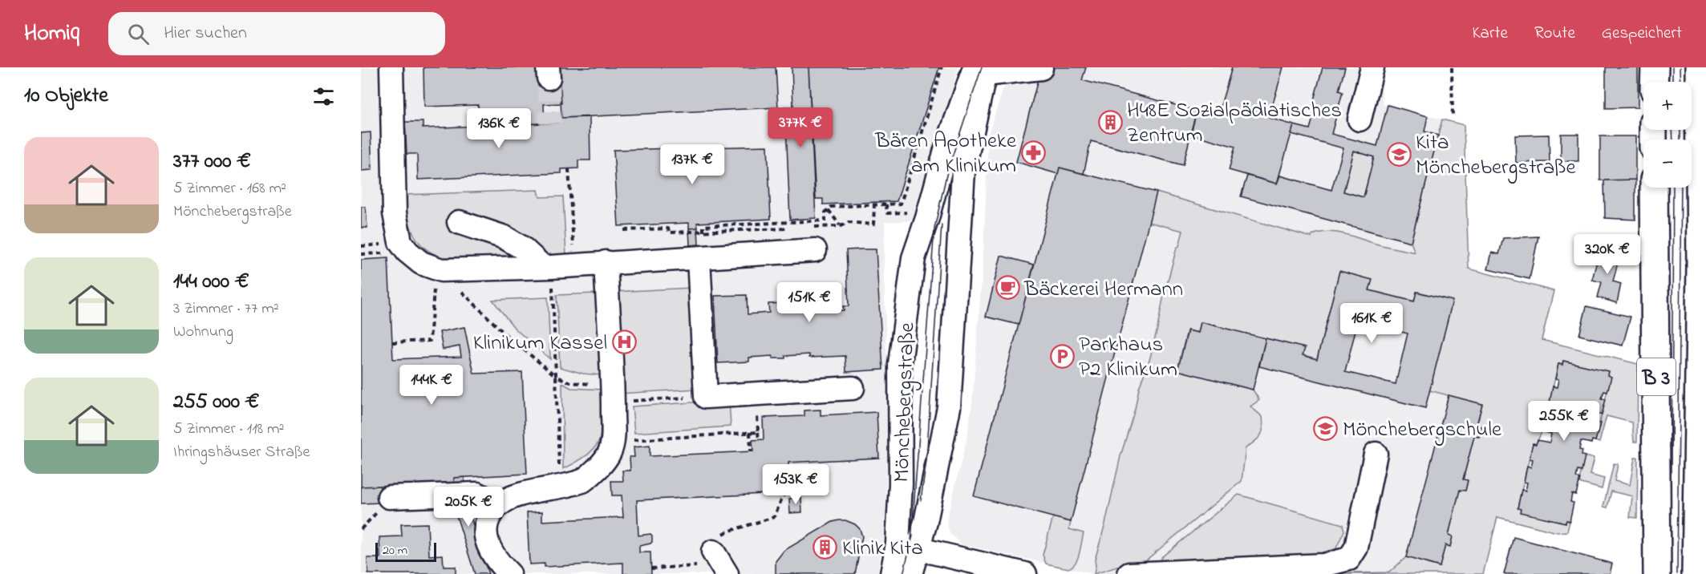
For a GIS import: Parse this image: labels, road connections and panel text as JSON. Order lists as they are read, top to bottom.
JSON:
{
  "streets": {
    "main road": ["B 3"],
    "street": ["Mönchebergstraße"]
  },
  "places": {
    "building": ["H48E Sozialpädiatisches Zentrum", "Klinik Kita"],
    "pharmacy": ["Bären Apotheke am Klinikum"],
    "school or university": ["Kita Mönchebergstraße", "Mönchebergschule"],
    "cafe": ["Bäckerei Hermann"],
    "hospital": ["Klinikum Kassel"],
    "parking": ["Parkhaus P2 Klinikum"]
  },
  "scale_bar": "20 m",
  "page": {
    "header": "Homiq",
    "search": "Hier suchen",
    "nav": ["Karte", "Route", "Gespeichert"],
    "heading": "10 Objekte",
    "map_buttons": ["+", "−"],
    "price": [
      "377K €",
      "136K €",
      "137K €",
      "320K €",
      "151K €",
      "161K €",
      "144K €",
      "255K €",
      "153K €",
      "205K €"
    ],
    "list": [
      {
        "name": "377 000 €",
        "note": "5 Zimmer · 168 m² · Mönchebergstraße"
      },
      {
        "name": "144 000 €",
        "note": "3 Zimmer · 77 m² · Wohnung"
      },
      {
        "name": "255 000 €",
        "note": "5 Zimmer · 118 m² · Ihringshäuser Straße"
      }
    ],
    "scale": "20 m"
  }
}
